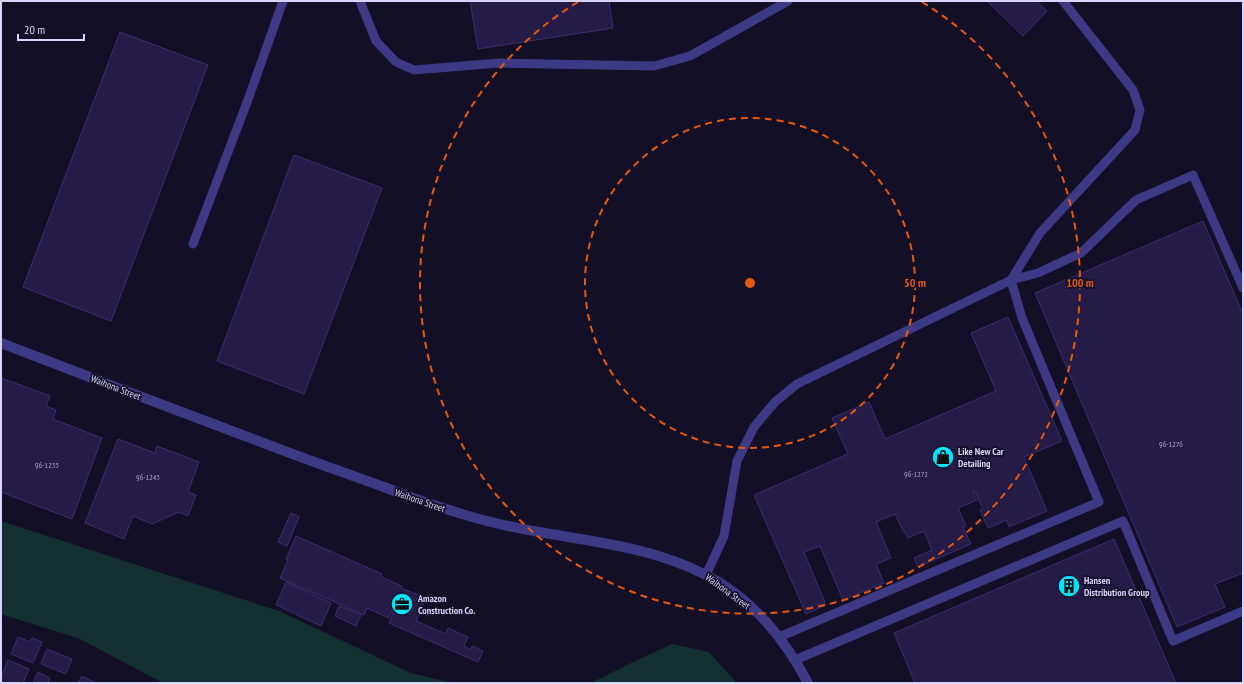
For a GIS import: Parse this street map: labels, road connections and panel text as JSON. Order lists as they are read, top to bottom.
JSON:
{
  "streets": {
    "street": ["Waihona Street"]
  },
  "places": {
    "shop": ["Like New Car Detailing"],
    "building": ["Hansen Distribution Group"],
    "office": ["Amazon Construction Co."]
  },
  "house_numbers": [
    "96-1276",
    "96-1233",
    "96-1272",
    "96-1243"
  ],
  "scale_bar": "20 m",
  "rings": ["50 m", "100 m"]
}
